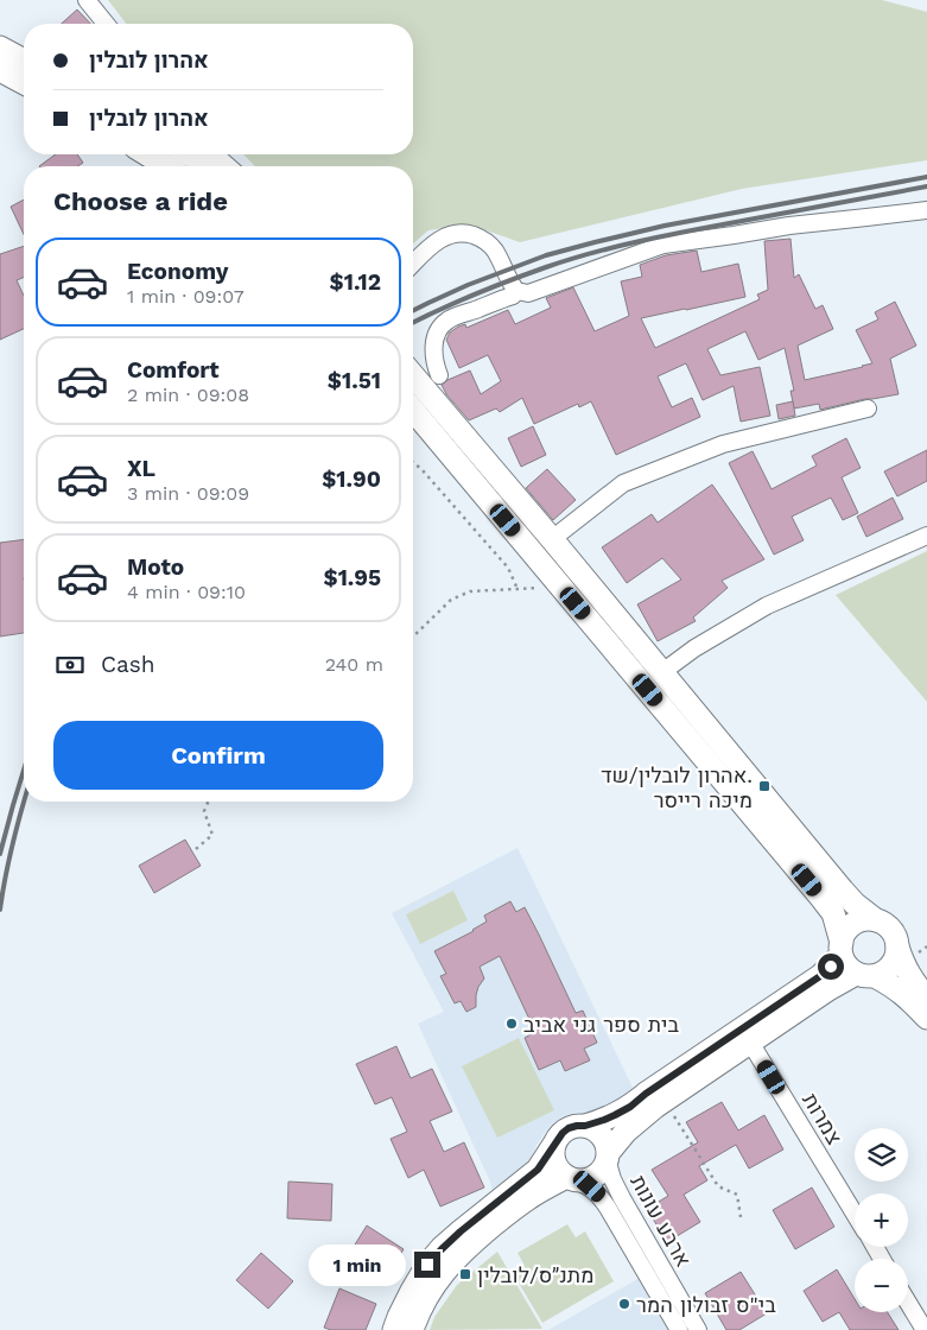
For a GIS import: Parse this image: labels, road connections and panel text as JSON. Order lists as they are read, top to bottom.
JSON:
{
  "streets": {
    "street": ["צמרות", "ארבע עונות"]
  },
  "places": {
    "transit": ["אהרון לובלין/שד. מיכה רייסר", "מתנ״ס/לובלין"],
    "other": ["בית ספר גני אביב", "בי\"ס זבולון המר"]
  },
  "page": {
    "banner": ["אהרון לובלין", "אהרון לובלין"],
    "heading": "Choose a ride",
    "list": [
      {
        "name": "Economy",
        "note": "1 min · 09:07",
        "value": "$1.12"
      },
      {
        "name": "Comfort",
        "note": "2 min · 09:08",
        "value": "$1.51"
      },
      {
        "name": "XL",
        "note": "3 min · 09:09",
        "value": "$1.90"
      },
      {
        "name": "Moto",
        "note": "4 min · 09:10",
        "value": "$1.95"
      }
    ],
    "pay": ["Cash", "240 m"],
    "buttons": "Confirm",
    "map_buttons": ["+", "−"],
    "bubble": "1 min"
  }
}
